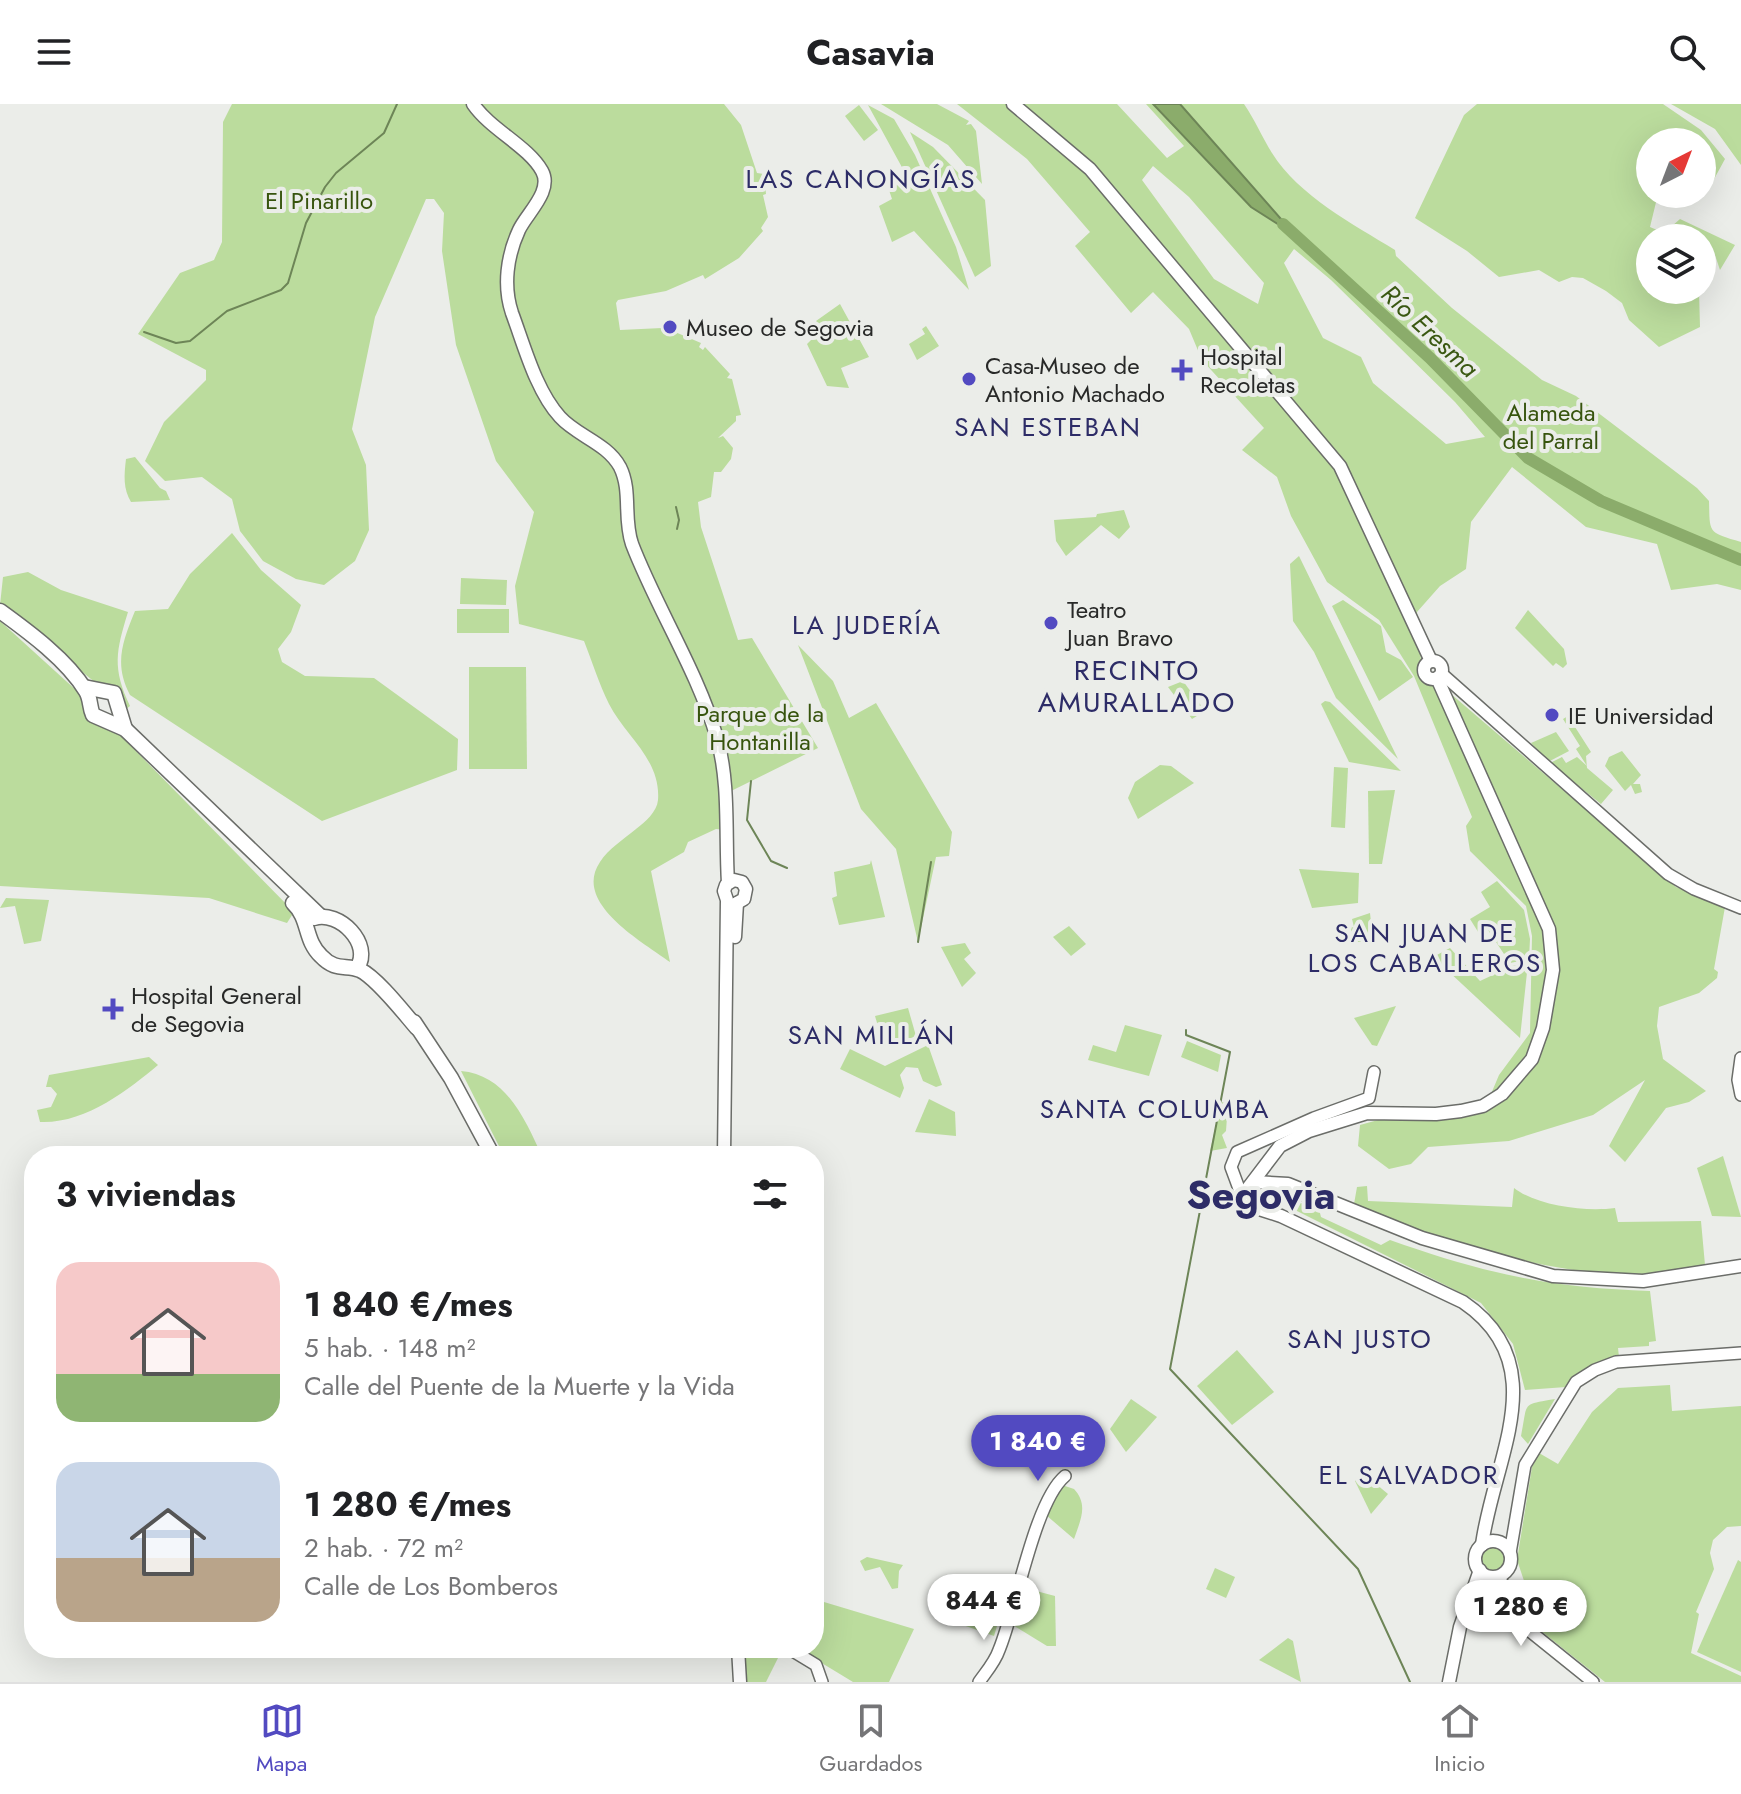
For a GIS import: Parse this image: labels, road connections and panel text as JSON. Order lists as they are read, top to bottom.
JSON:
{
  "districts": [
    "LAS CANONGÍAS",
    "SAN ESTEBAN",
    "LA JUDERÍA",
    "RECINTO AMURALLADO",
    "SAN JUAN DE LOS CABALLEROS",
    "SAN MILLÁN",
    "SANTA COLUMBA",
    "Segovia",
    "SAN JUSTO",
    "EL SALVADOR"
  ],
  "water": ["Río Eresma"],
  "parks": ["El Pinarillo", "Alameda del Parral", "Parque de la Hontanilla"],
  "places": {
    "other": [
      "Museo de Segovia",
      "Casa-Museo de Antonio Machado",
      "Teatro Juan Bravo",
      "IE Universidad"
    ],
    "health": ["Hospital Recoletas", "Hospital General de Segovia"]
  },
  "north": "top right",
  "page": {
    "header": "Casavia",
    "heading": "3 viviendas",
    "list": [
      {
        "name": "1 840 €/mes",
        "note": "5 hab. · 148 m² · Calle del Puente de la Muerte y la Vida"
      },
      {
        "name": "1 280 €/mes",
        "note": "2 hab. · 72 m² · Calle de Los Bomberos"
      }
    ],
    "price": ["1 840 €", "844 €", "1 280 €"],
    "tabs": ["Mapa", "Guardados", "Inicio"]
  }
}
